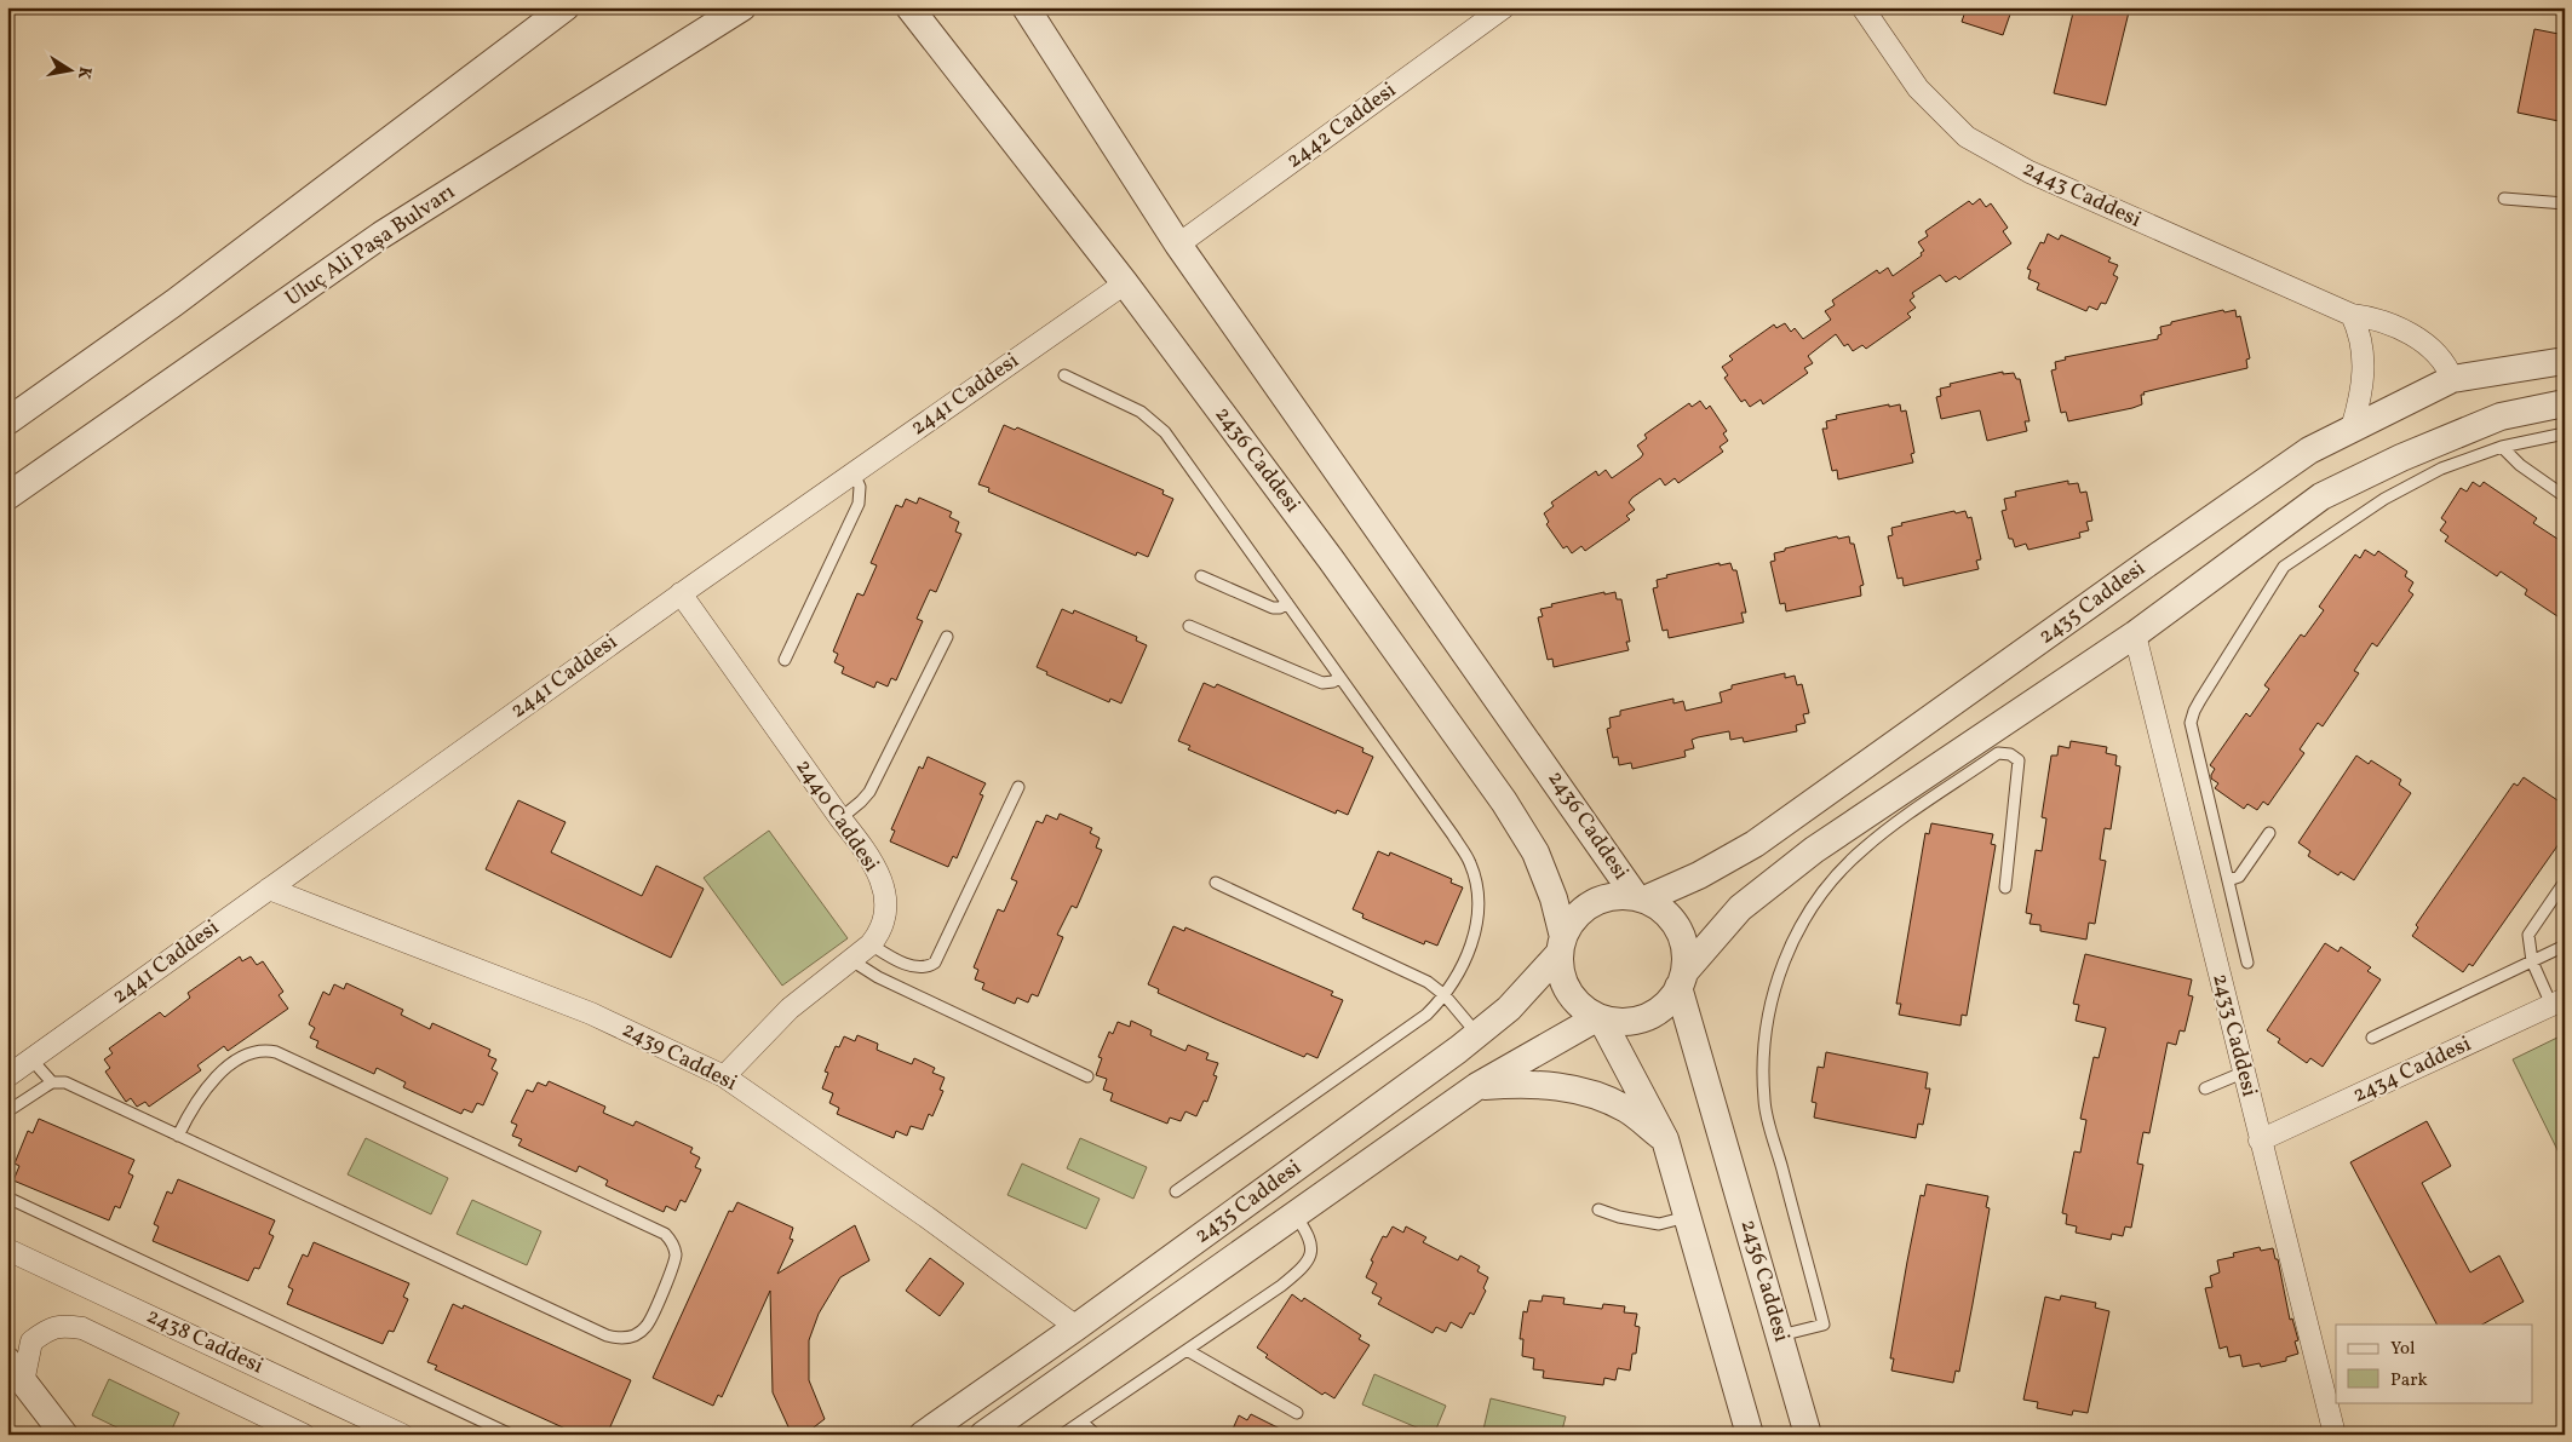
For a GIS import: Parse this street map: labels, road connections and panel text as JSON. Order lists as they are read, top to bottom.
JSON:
{
  "streets": {
    "street": [
      "2442 Caddesi",
      "2443 Caddesi",
      "Uluç Ali Paşa Bulvarı",
      "2441 Caddesi",
      "2436 Caddesi",
      "2435 Caddesi",
      "2440 Caddesi",
      "2433 Caddesi",
      "2439 Caddesi",
      "2434 Caddesi",
      "2438 Caddesi"
    ]
  },
  "crossings": [
    ["2442 Caddesi", "2436 Caddesi"],
    ["2443 Caddesi", "2435 Caddesi"],
    ["2441 Caddesi", "2436 Caddesi"],
    ["2441 Caddesi", "2440 Caddesi"],
    ["2441 Caddesi", "2439 Caddesi"],
    ["2436 Caddesi", "2435 Caddesi"],
    ["2435 Caddesi", "2439 Caddesi"],
    ["2440 Caddesi", "2439 Caddesi"],
    ["2433 Caddesi", "2434 Caddesi"]
  ],
  "legend": ["Yol", "Park"],
  "north": "right"
}
